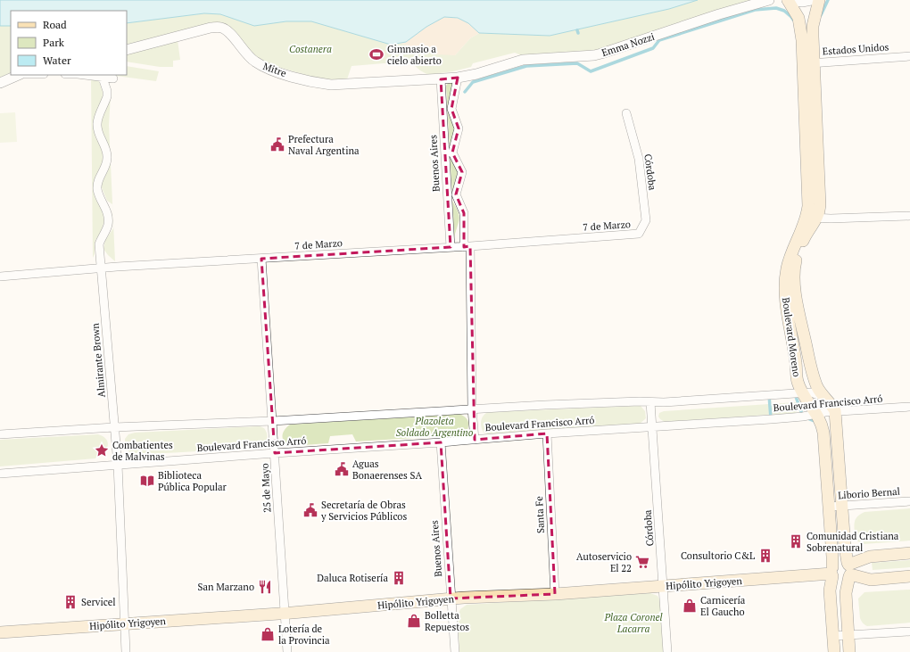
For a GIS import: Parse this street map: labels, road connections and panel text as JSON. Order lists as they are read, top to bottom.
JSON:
{
  "streets": {
    "main road": ["Boulevard Moreno", "Hipólito Yrigoyen"],
    "street": [
      "Emma Nozzi",
      "Estados Unidos",
      "Mitre",
      "Buenos Aires",
      "Córdoba",
      "7 de Marzo",
      "Almirante Brown",
      "Boulevard Francisco Arró",
      "25 de Mayo",
      "Liborio Bernal",
      "Santa Fe"
    ]
  },
  "crossings": [
    ["Emma Nozzi", "Mitre"],
    ["Emma Nozzi", "Buenos Aires"],
    ["Estados Unidos", "Boulevard Moreno"],
    ["Mitre", "Buenos Aires"],
    ["Buenos Aires", "7 de Marzo"],
    ["Buenos Aires", "Boulevard Francisco Arró"],
    ["Buenos Aires", "Hipólito Yrigoyen"],
    ["Córdoba", "7 de Marzo"],
    ["Córdoba", "Boulevard Francisco Arró"],
    ["Córdoba", "Hipólito Yrigoyen"],
    ["7 de Marzo", "Almirante Brown"],
    ["7 de Marzo", "25 de Mayo"],
    ["Boulevard Moreno", "Boulevard Francisco Arró"],
    ["Boulevard Moreno", "Liborio Bernal"],
    ["Boulevard Moreno", "Hipólito Yrigoyen"],
    ["Almirante Brown", "Boulevard Francisco Arró"],
    ["Almirante Brown", "Hipólito Yrigoyen"],
    ["Boulevard Francisco Arró", "25 de Mayo"],
    ["Boulevard Francisco Arró", "Santa Fe"],
    ["25 de Mayo", "Hipólito Yrigoyen"],
    ["Santa Fe", "Hipólito Yrigoyen"]
  ],
  "parks": ["Costanera", "Plazoleta Soldado Argentino", "Plaza Coronel Lacarra"],
  "places": {
    "sports": ["Gimnasio a cielo abierto"],
    "public building": ["Prefectura Naval Argentina", "Aguas Bonaerenses SA", "Secretaría de Obras y Servicios Públicos"],
    "place": ["Combatientes de Malvinas"],
    "library": ["Biblioteca Pública Popular"],
    "building": [
      "Comunidad Cristiana Sobrenatural",
      "Consultorio C&L",
      "Daluca Rotisería",
      "Servicel"
    ],
    "supermarket": ["Autoservicio El 22"],
    "restaurant": ["San Marzano"],
    "shop": ["Carnicería El Gaucho", "Bolletta Repuestos", "Lotería de la Provincia"]
  },
  "legend": ["Road", "Park", "Water"]
}
